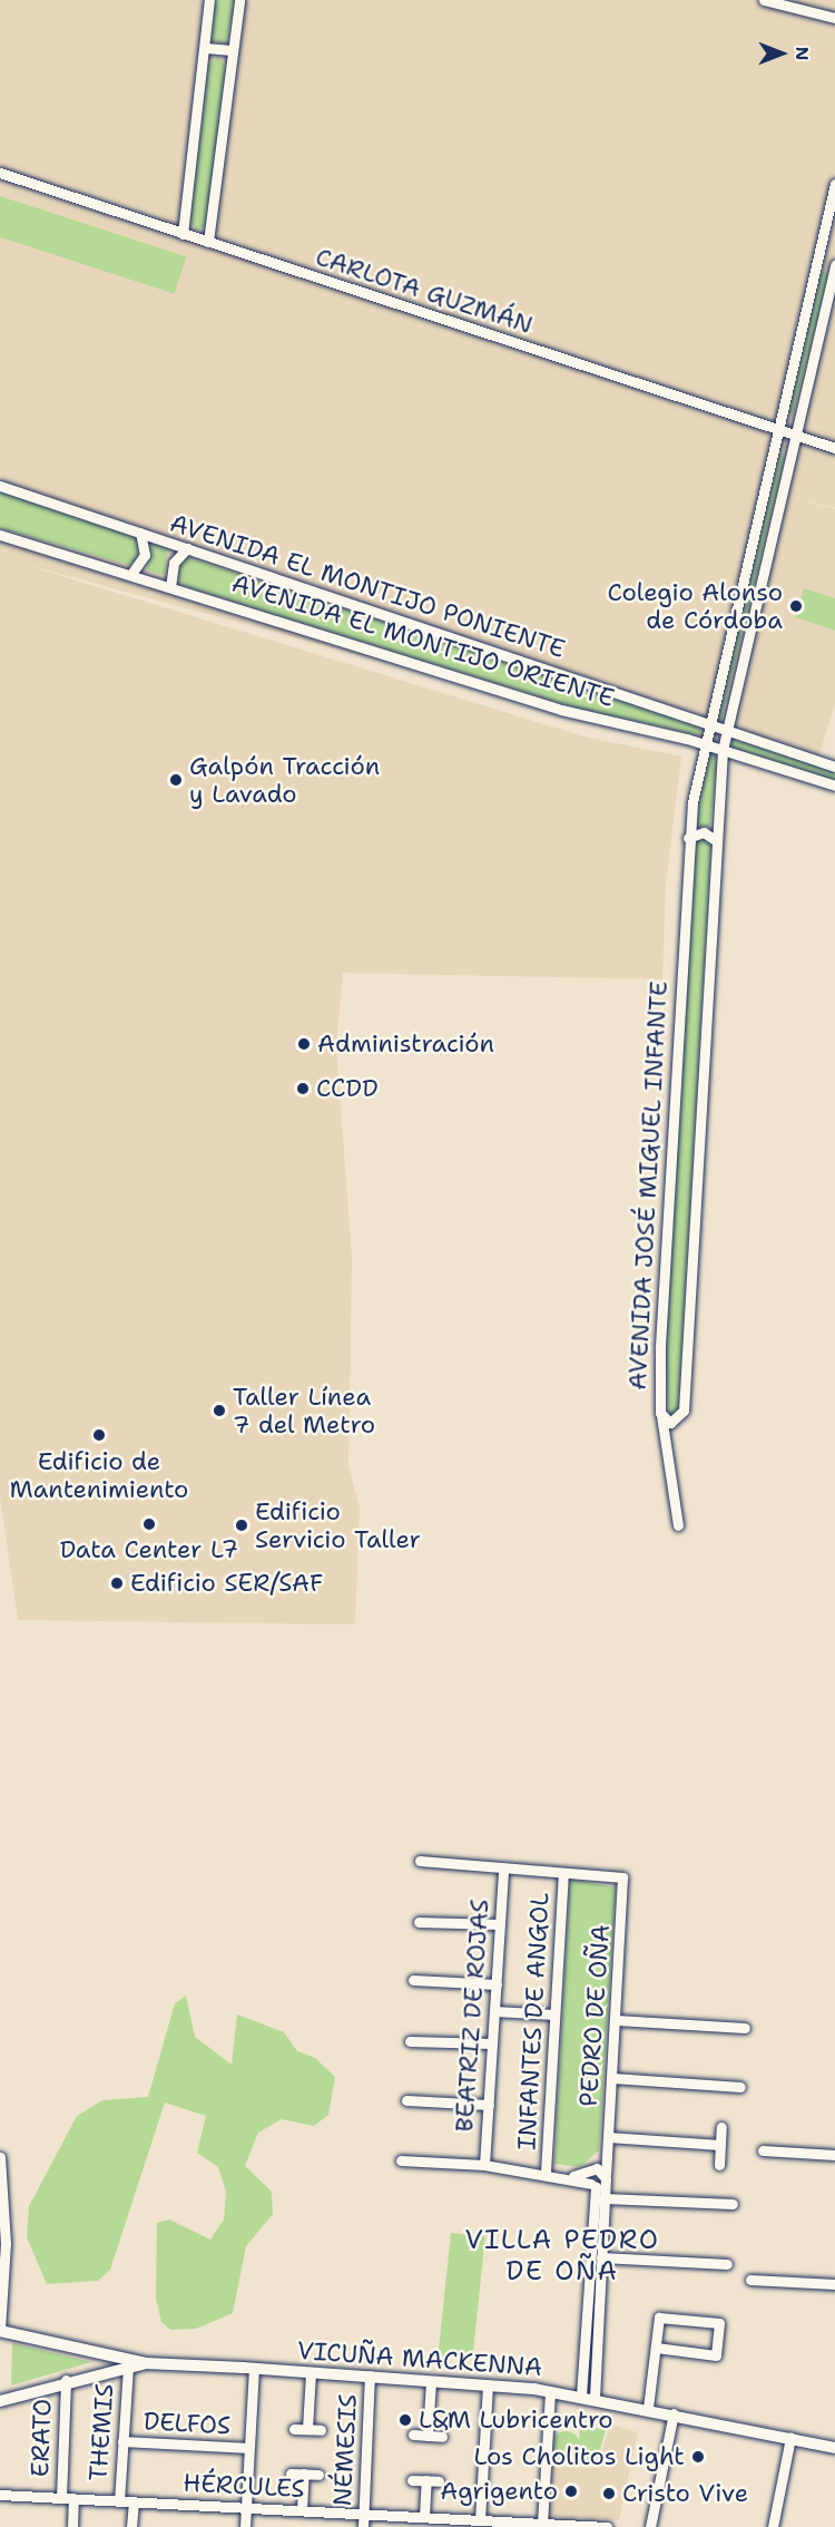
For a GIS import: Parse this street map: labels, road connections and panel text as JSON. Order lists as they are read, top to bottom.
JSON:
{
  "streets": {
    "main road": ["VICUÑA MACKENNA"],
    "street": [
      "CARLOTA GUZMÁN",
      "AVENIDA EL MONTIJO PONIENTE",
      "AVENIDA EL MONTIJO ORIENTE",
      "AVENIDA JOSÉ MIGUEL INFANTE",
      "BEATRIZ DE ROJAS",
      "PEDRO DE OÑA",
      "INFANTES DE ANGOL",
      "DELFOS",
      "THEMIS",
      "ERATO",
      "NÉMESIS",
      "HÉRCULES"
    ]
  },
  "crossings": [
    ["CARLOTA GUZMÁN", "AVENIDA JOSÉ MIGUEL INFANTE"],
    ["AVENIDA EL MONTIJO PONIENTE", "AVENIDA JOSÉ MIGUEL INFANTE"],
    ["AVENIDA EL MONTIJO ORIENTE", "AVENIDA JOSÉ MIGUEL INFANTE"],
    ["PEDRO DE OÑA", "INFANTES DE ANGOL"],
    ["PEDRO DE OÑA", "VICUÑA MACKENNA"],
    ["VICUÑA MACKENNA", "THEMIS"],
    ["VICUÑA MACKENNA", "ERATO"],
    ["VICUÑA MACKENNA", "NÉMESIS"],
    ["DELFOS", "THEMIS"],
    ["THEMIS", "HÉRCULES"],
    ["ERATO", "HÉRCULES"],
    ["NÉMESIS", "HÉRCULES"]
  ],
  "districts": ["VILLA PEDRO DE OÑA"],
  "places": [
    "Colegio Alonso de Córdoba",
    "Galpón Tracción y Lavado",
    "Administración",
    "CCDD",
    "Taller Línea 7 del Metro",
    "Edificio de Mantenimiento",
    "Data Center L7",
    "Edificio Servicio Taller",
    "Edificio SER/SAF",
    "L&M Lubricentro",
    "Los Cholitos Light",
    "Agrigento",
    "Cristo Vive"
  ],
  "north": "right"
}
